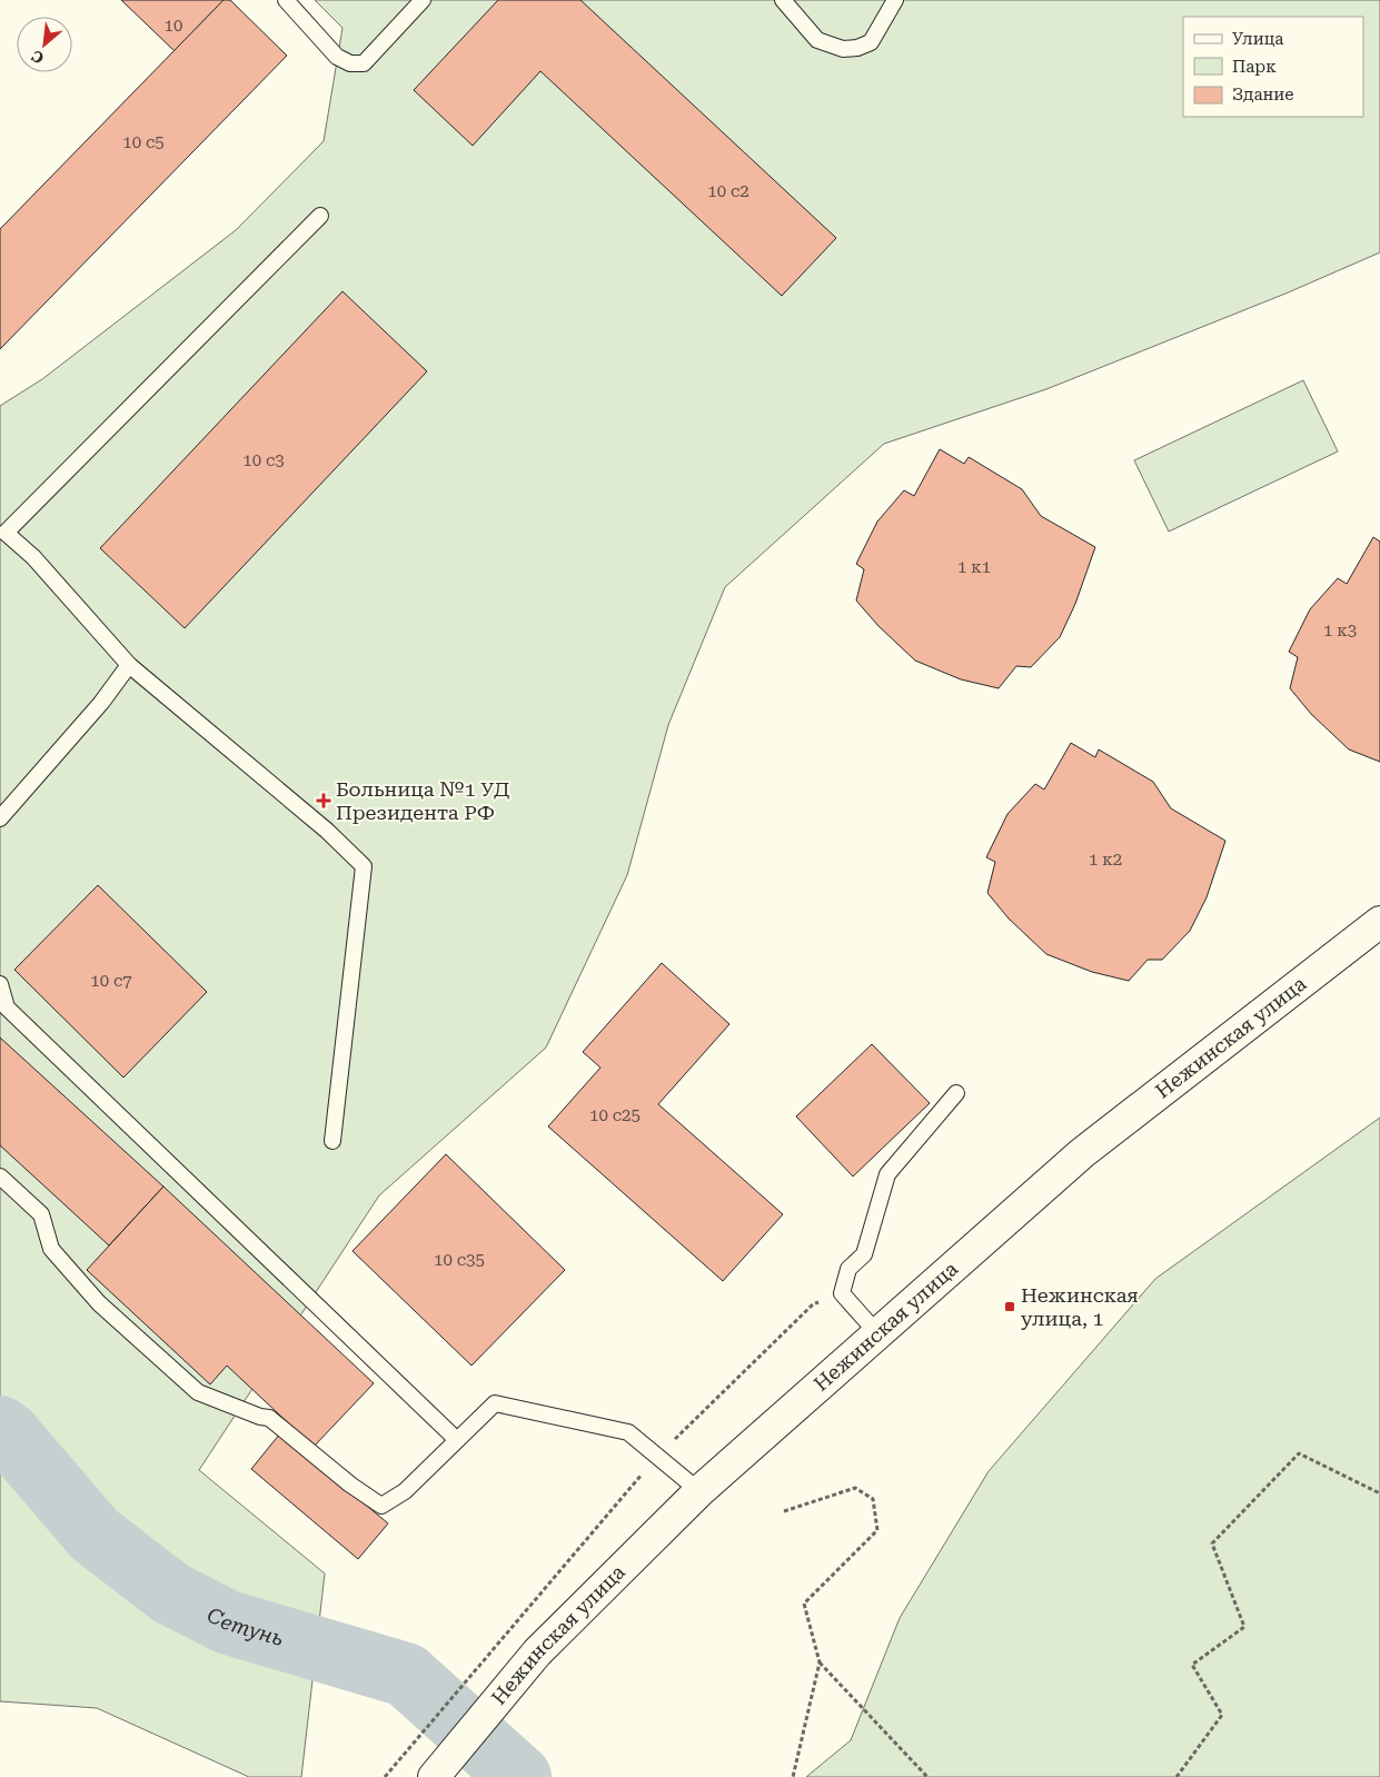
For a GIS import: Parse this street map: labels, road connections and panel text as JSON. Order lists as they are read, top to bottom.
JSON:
{
  "streets": {
    "street": ["Нежинская улица"]
  },
  "water": ["Сетунь"],
  "places": {
    "health": ["Больница №1 УД Президента РФ"],
    "transit": ["Нежинская улица, 1"]
  },
  "house_numbers": [
    "10",
    "10 с5",
    "10 с2",
    "10 с3",
    "1 к1",
    "1 к3",
    "1 к2",
    "10 с7",
    "10 с25",
    "10 с35"
  ],
  "legend": ["Улица", "Парк", "Здание"],
  "north": "bottom left"
}
